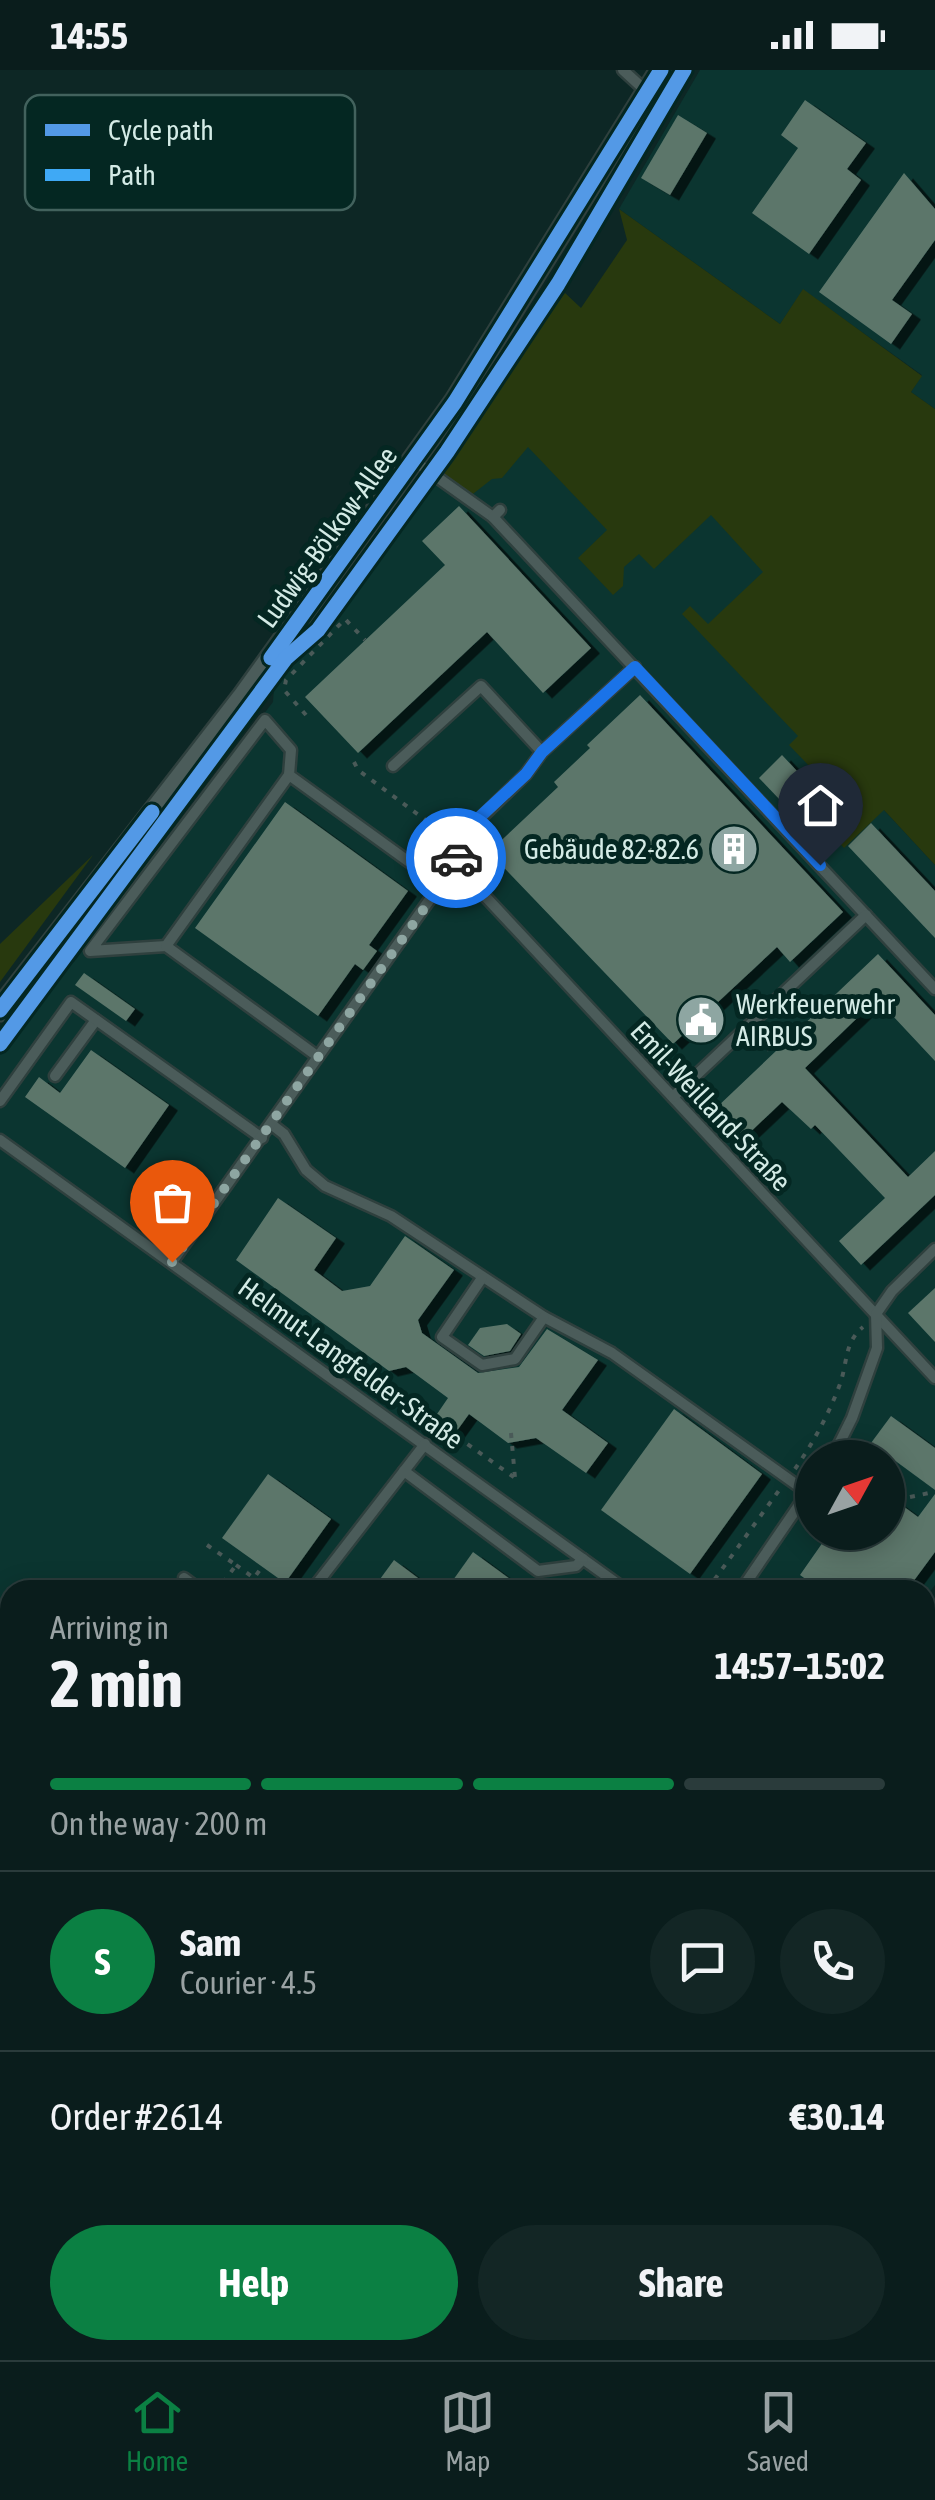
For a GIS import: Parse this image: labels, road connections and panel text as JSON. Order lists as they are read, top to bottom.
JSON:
{
  "streets": {
    "street": ["Ludwig-Bölkow-Allee"],
    "lane": ["Emil-Weilland-Straße", "Helmut-Langfelder-Straße"]
  },
  "places": {
    "building": ["Gebäude 82-82.6"],
    "public building": ["Werkfeuerwehr AIRBUS"]
  },
  "legend": ["Cycle path", "Path"],
  "north": "top right",
  "page": {
    "status": "14:55",
    "heading": ["2 min", "Arriving in", "14:57–15:02"],
    "panel": [
      "Sam",
      "Courier · 4.5",
      "Order #2614",
      "€30.14"
    ],
    "bar": "On the way · 200 m",
    "round": "S",
    "buttons": ["Help", "Share"],
    "tabs": ["Home", "Map", "Saved"]
  }
}
